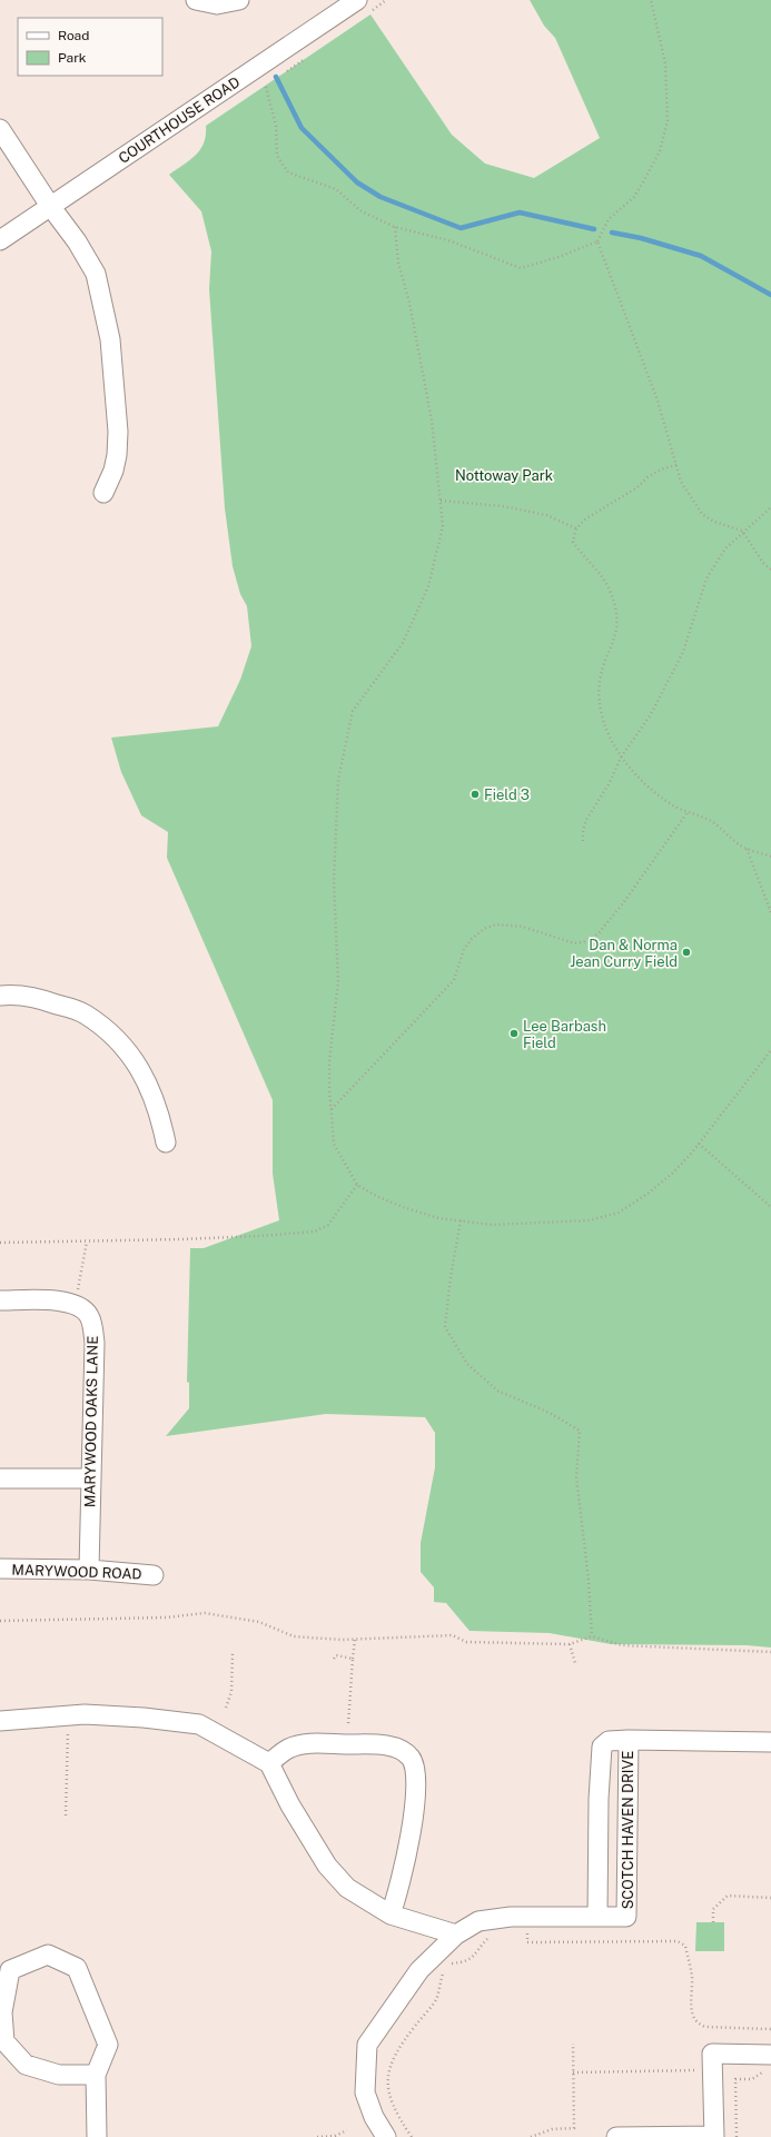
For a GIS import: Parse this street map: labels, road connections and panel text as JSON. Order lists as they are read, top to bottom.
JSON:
{
  "streets": {
    "street": [
      "COURTHOUSE ROAD",
      "MARYWOOD OAKS LANE",
      "MARYWOOD ROAD",
      "SCOTCH HAVEN DRIVE"
    ]
  },
  "crossings": [
    ["MARYWOOD OAKS LANE", "MARYWOOD ROAD"]
  ],
  "parks": ["Nottoway Park"],
  "places": ["Field 3", "Dan & Norma Jean Curry Field", "Lee Barbash Field"],
  "legend": ["Road", "Park"]
}
